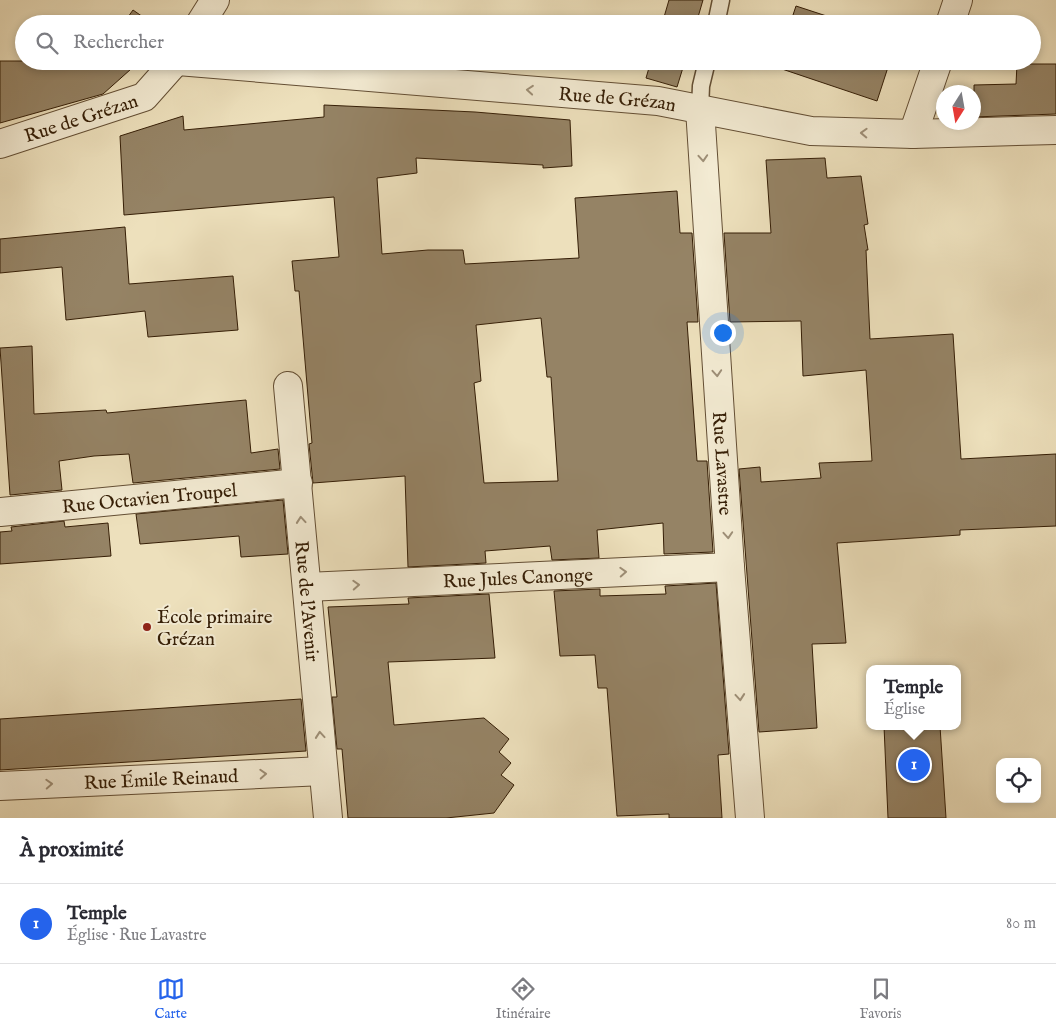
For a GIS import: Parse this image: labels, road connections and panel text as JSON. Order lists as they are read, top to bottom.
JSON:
{
  "streets": {
    "street": [
      "Rue de Grézan",
      "Rue Lavastre",
      "Rue Octavien Troupel",
      "Rue Jules Canonge",
      "Rue de l'Avenir",
      "Rue Émile Reinaud"
    ]
  },
  "crossings": [
    ["Rue de Grézan", "Rue Lavastre"],
    ["Rue Lavastre", "Rue Jules Canonge"],
    ["Rue Octavien Troupel", "Rue de l'Avenir"],
    ["Rue Jules Canonge", "Rue de l'Avenir"],
    ["Rue de l'Avenir", "Rue Émile Reinaud"]
  ],
  "one_way": [
    "Rue de Grézan",
    "Rue Lavastre",
    "Rue Jules Canonge",
    "Rue de l'Avenir",
    "Rue Émile Reinaud"
  ],
  "places": ["École primaire Grézan"],
  "north": "bottom",
  "page": {
    "search": "Rechercher",
    "popup": ["Temple", "Église"],
    "pins": "1",
    "heading": "À proximité",
    "list": [
      {
        "mark": "1",
        "name": "Temple",
        "note": "Église · Rue Lavastre",
        "value": "80 m"
      }
    ],
    "nav": ["Carte", "Itinéraire", "Favoris"]
  }
}
